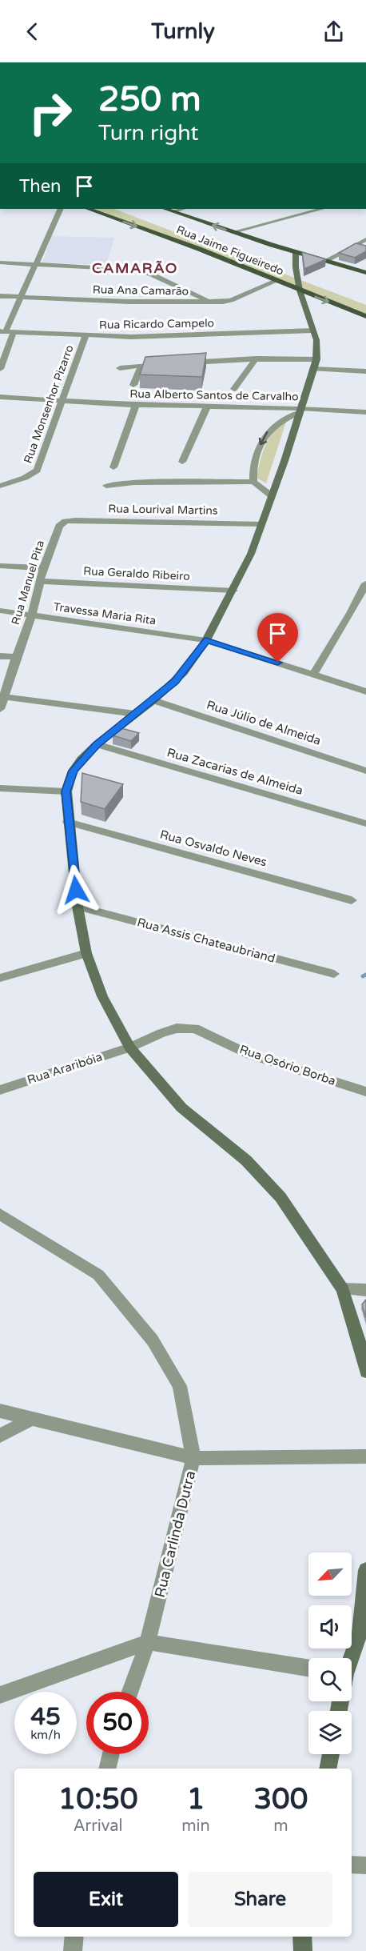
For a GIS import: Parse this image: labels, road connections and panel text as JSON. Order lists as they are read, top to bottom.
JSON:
{
  "streets": {
    "main road": ["Rua Jaime Figueiredo"],
    "street": [
      "Rua Ana Camarão",
      "Rua Ricardo Campelo",
      "Rua Alberto Santos de Carvalho",
      "Rua Monsenhor Pizarro",
      "Rua Lourival Martins",
      "Rua Geraldo Ribeiro",
      "Rua Manuel Pita",
      "Travessa Maria Rita",
      "Rua Júlio de Almeida",
      "Rua Zacarias de Almeida",
      "Rua Osvaldo Neves",
      "Rua Assis Chateaubriand",
      "Rua Osório Borba",
      "Rua Araribóia",
      "Rua Carlinda Dutra"
    ]
  },
  "crossings": [
    ["Rua Jaime Figueiredo", "Rua Ana Camarão"],
    ["Rua Ricardo Campelo", "Rua Monsenhor Pizarro"],
    ["Rua Alberto Santos de Carvalho", "Rua Monsenhor Pizarro"],
    ["Rua Lourival Martins", "Rua Manuel Pita"],
    ["Rua Geraldo Ribeiro", "Rua Manuel Pita"],
    ["Rua Manuel Pita", "Travessa Maria Rita"],
    ["Rua Osório Borba", "Rua Araribóia"]
  ],
  "districts": ["CAMARÃO"],
  "north": "bottom left",
  "page": {
    "header": "Turnly",
    "turn": ["250 m", "Turn right"],
    "then": "Then",
    "speed": "45 km/h",
    "limit": "50",
    "eta": [
      "10:50",
      "Arrival",
      "1",
      "min",
      "300",
      "m"
    ],
    "buttons": ["Exit", "Share"]
  }
}
